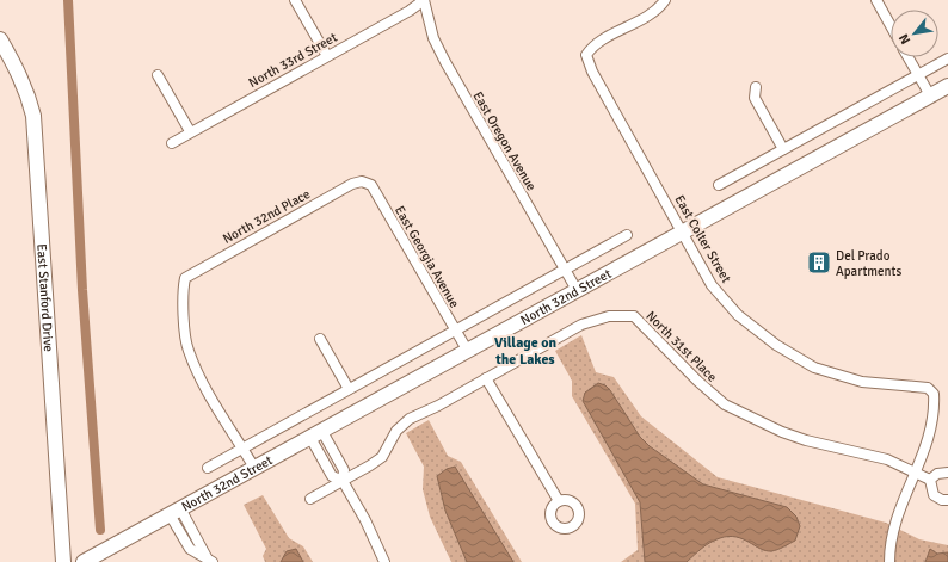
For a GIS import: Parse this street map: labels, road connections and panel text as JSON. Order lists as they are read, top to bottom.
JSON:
{
  "streets": {
    "main road": ["North 32nd Street", "East Stanford Drive"],
    "street": [
      "North 33rd Street",
      "East Oregon Avenue",
      "North 32nd Place",
      "East Colter Street",
      "East Georgia Avenue",
      "North 31st Place"
    ]
  },
  "crossings": [
    ["North 33rd Street", "East Oregon Avenue"],
    ["East Oregon Avenue", "North 32nd Street"],
    ["North 32nd Place", "East Georgia Avenue"],
    ["North 32nd Place", "North 32nd Street"],
    ["East Colter Street", "North 32nd Street"],
    ["East Colter Street", "North 31st Place"],
    ["East Georgia Avenue", "North 32nd Street"]
  ],
  "districts": ["Village on the Lakes"],
  "places": {
    "building": ["Del Prado Apartments"]
  },
  "north": "bottom left"
}
